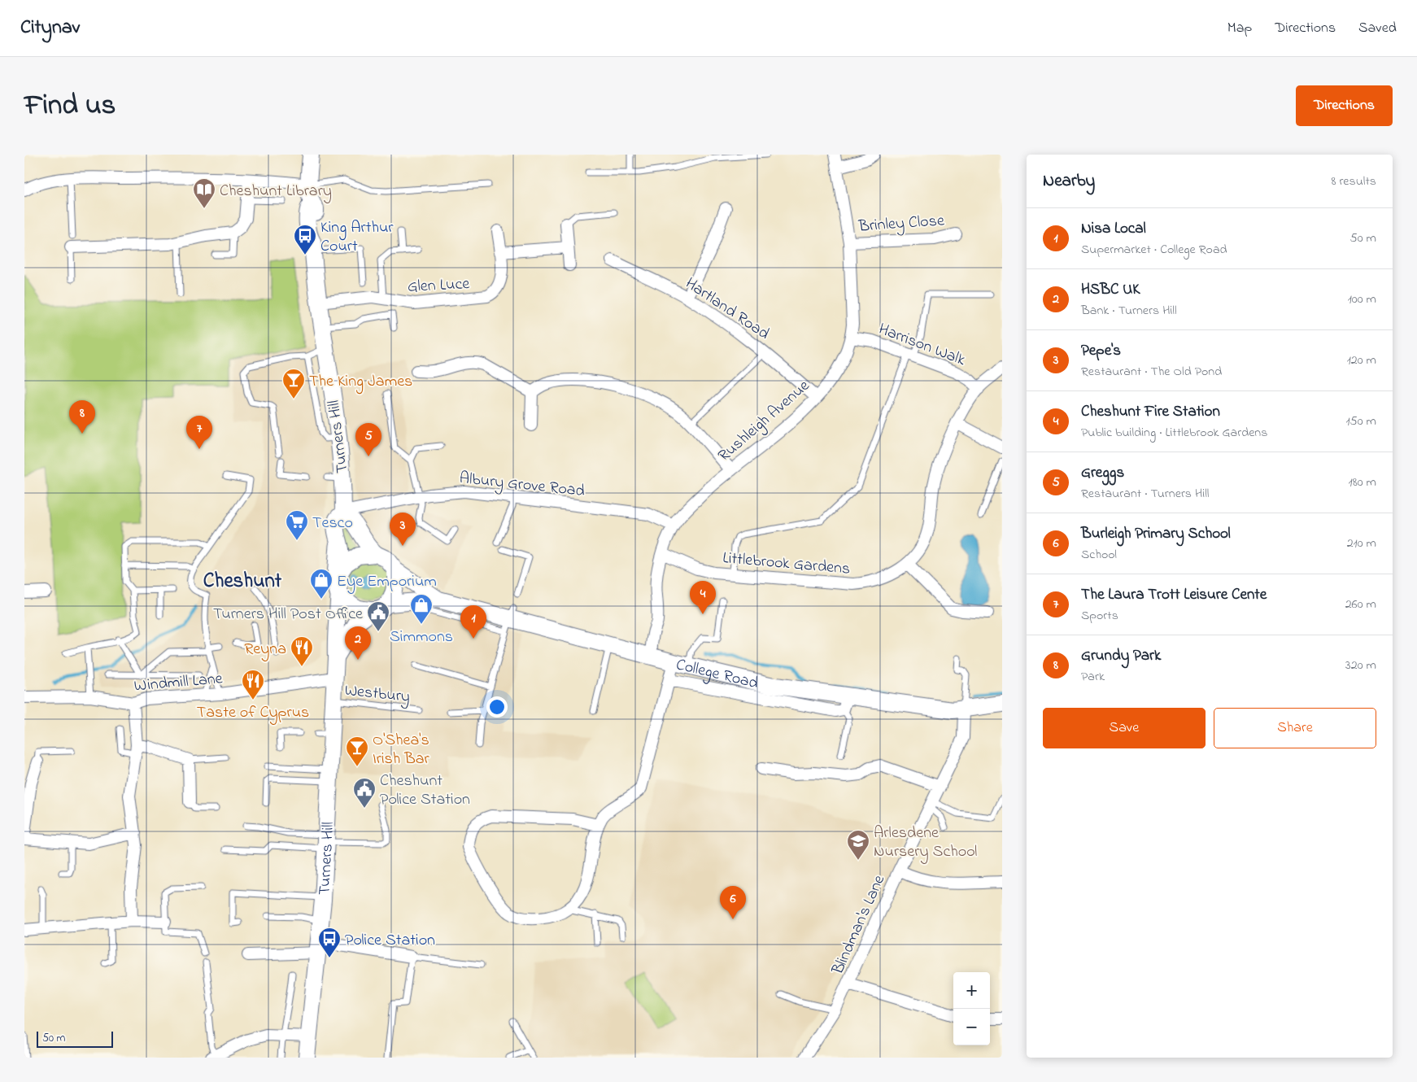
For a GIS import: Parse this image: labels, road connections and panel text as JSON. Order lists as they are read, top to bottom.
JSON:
{
  "streets": {
    "main road": ["Turners Hill", "College Road"],
    "street": [
      "Brinley Close",
      "Glen Luce",
      "Hartland Road",
      "Harrison Walk",
      "Rushleigh Avenue",
      "Albury Grove Road",
      "Littlebrook Gardens",
      "Windmill Lane",
      "Blindman's Lane"
    ],
    "lane": ["Westbury"]
  },
  "crossings": [
    ["Brinley Close", "Rushleigh Avenue"],
    ["Glen Luce", "Turners Hill"],
    ["Hartland Road", "Rushleigh Avenue"],
    ["Harrison Walk", "Rushleigh Avenue"],
    ["Harrison Walk", "Littlebrook Gardens"],
    ["Rushleigh Avenue", "Albury Grove Road"],
    ["Rushleigh Avenue", "Littlebrook Gardens"],
    ["Rushleigh Avenue", "College Road"],
    ["Turners Hill", "Albury Grove Road"],
    ["Turners Hill", "College Road"],
    ["Turners Hill", "Windmill Lane"],
    ["Turners Hill", "Westbury"],
    ["College Road", "Blindman's Lane"]
  ],
  "districts": ["Cheshunt"],
  "places": {
    "library": ["Cheshunt Library"],
    "bus stop": ["King Arthur Court", "Police Station"],
    "bar": ["The King James", "O'Shea's Irish Bar"],
    "supermarket": ["Tesco"],
    "shop": ["Eye Emporium", "Simmons"],
    "public building": ["Turners Hill Post Office", "Cheshunt Police Station"],
    "restaurant": ["Reyna", "Taste of Cyprus"],
    "school or university": ["Arlesdene Nursery School"]
  },
  "scale_bar": "50 m",
  "page": {
    "header": "Citynav",
    "nav": ["Map", "Directions", "Saved"],
    "title": "Find us",
    "buttons": [
      "Directions",
      ["Save", "Share"]
    ],
    "heading": ["Nearby", "8 results"],
    "list": [
      {
        "mark": "1",
        "name": "Nisa Local",
        "note": "Supermarket · College Road",
        "value": "50 m"
      },
      {
        "mark": "2",
        "name": "HSBC UK",
        "note": "Bank · Turners Hill",
        "value": "100 m"
      },
      {
        "mark": "3",
        "name": "Pepe's",
        "note": "Restaurant · The Old Pond",
        "value": "120 m"
      },
      {
        "mark": "4",
        "name": "Cheshunt Fire Station",
        "note": "Public building · Littlebrook Gardens",
        "value": "150 m"
      },
      {
        "mark": "5",
        "name": "Greggs",
        "note": "Restaurant · Turners Hill",
        "value": "180 m"
      },
      {
        "mark": "6",
        "name": "Burleigh Primary School",
        "note": "School",
        "value": "210 m"
      },
      {
        "mark": "7",
        "name": "The Laura Trott Leisure Cente",
        "note": "Sports",
        "value": "260 m"
      },
      {
        "mark": "8",
        "name": "Grundy Park",
        "note": "Park",
        "value": "320 m"
      }
    ],
    "pins": [
      "8",
      "7",
      "5",
      "3",
      "4",
      "1",
      "2",
      "6"
    ],
    "map_buttons": ["+", "−"],
    "scale": "50 m"
  }
}
